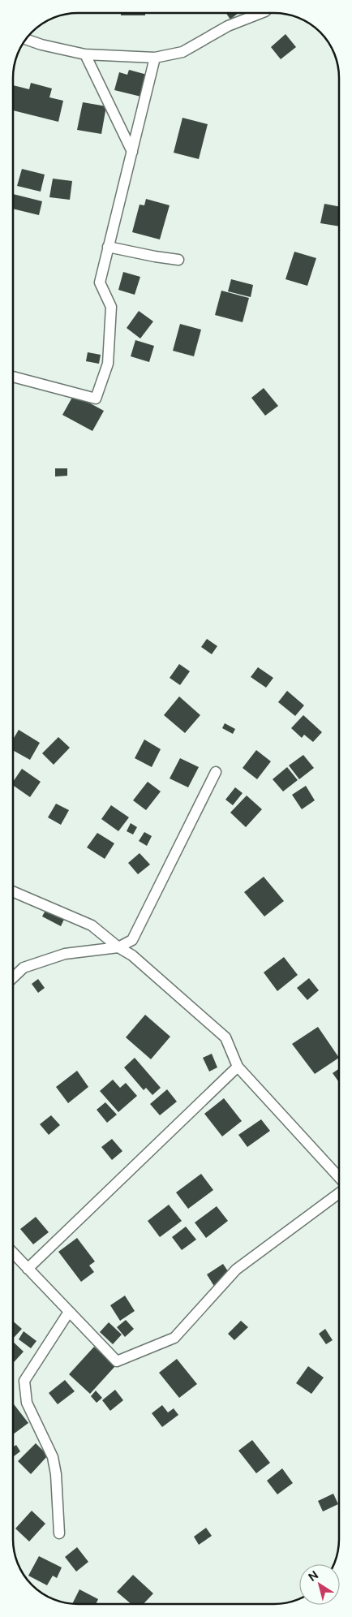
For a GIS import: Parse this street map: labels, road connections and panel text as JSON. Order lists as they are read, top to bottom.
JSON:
{
  "north": "top left"
}
